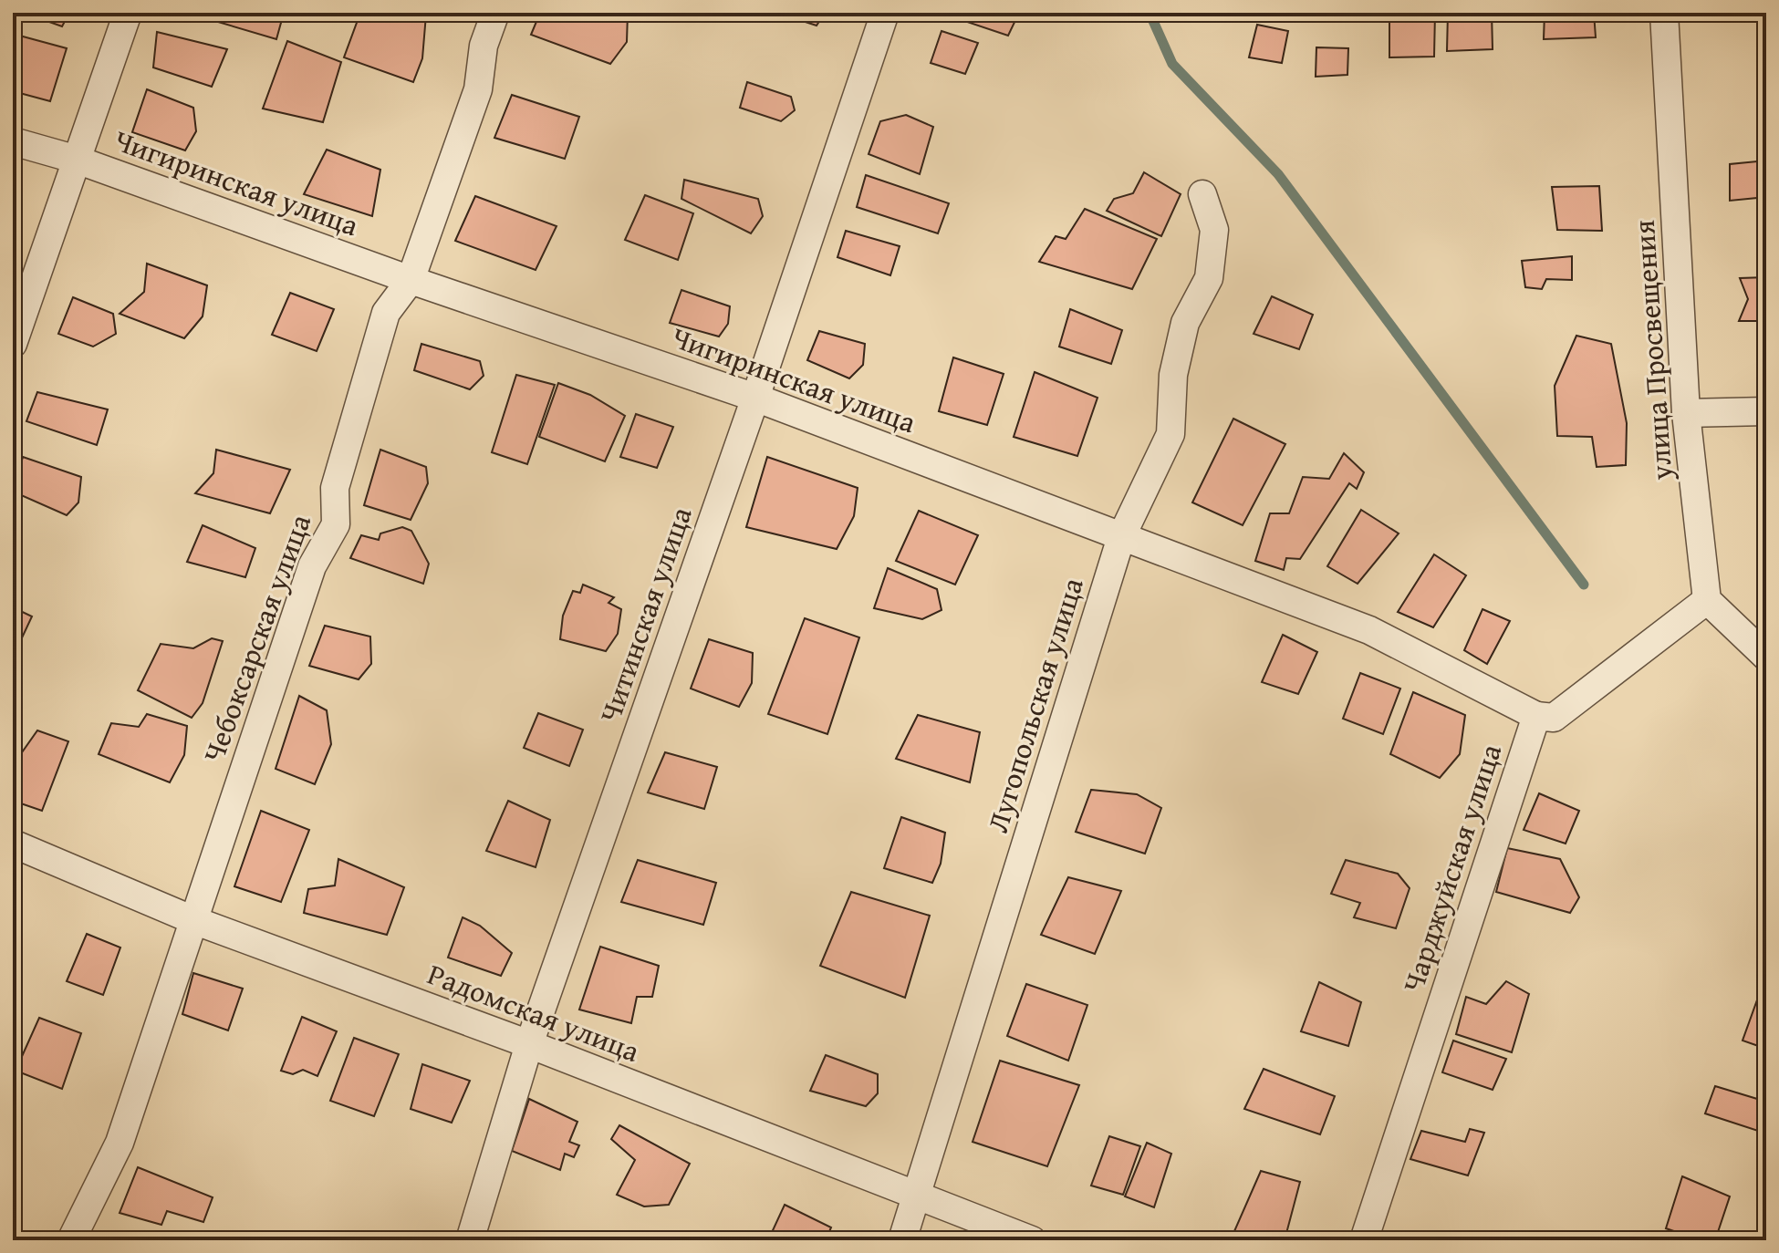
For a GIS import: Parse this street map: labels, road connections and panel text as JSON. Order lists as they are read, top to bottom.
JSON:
{
  "streets": {
    "street": [
      "Чигиринская улица",
      "улица Просвещения",
      "Читинская улица",
      "Чебоксарская улица",
      "Лугопольская улица",
      "Чарджуйская улица",
      "Радомская улица"
    ]
  },
  "crossings": [
    ["Чигиринская улица", "Читинская улица"],
    ["Чигиринская улица", "Чебоксарская улица"],
    ["Чигиринская улица", "Лугопольская улица"],
    ["Чигиринская улица", "Чарджуйская улица"],
    ["Читинская улица", "Радомская улица"],
    ["Чебоксарская улица", "Радомская улица"],
    ["Лугопольская улица", "Радомская улица"]
  ]
}
